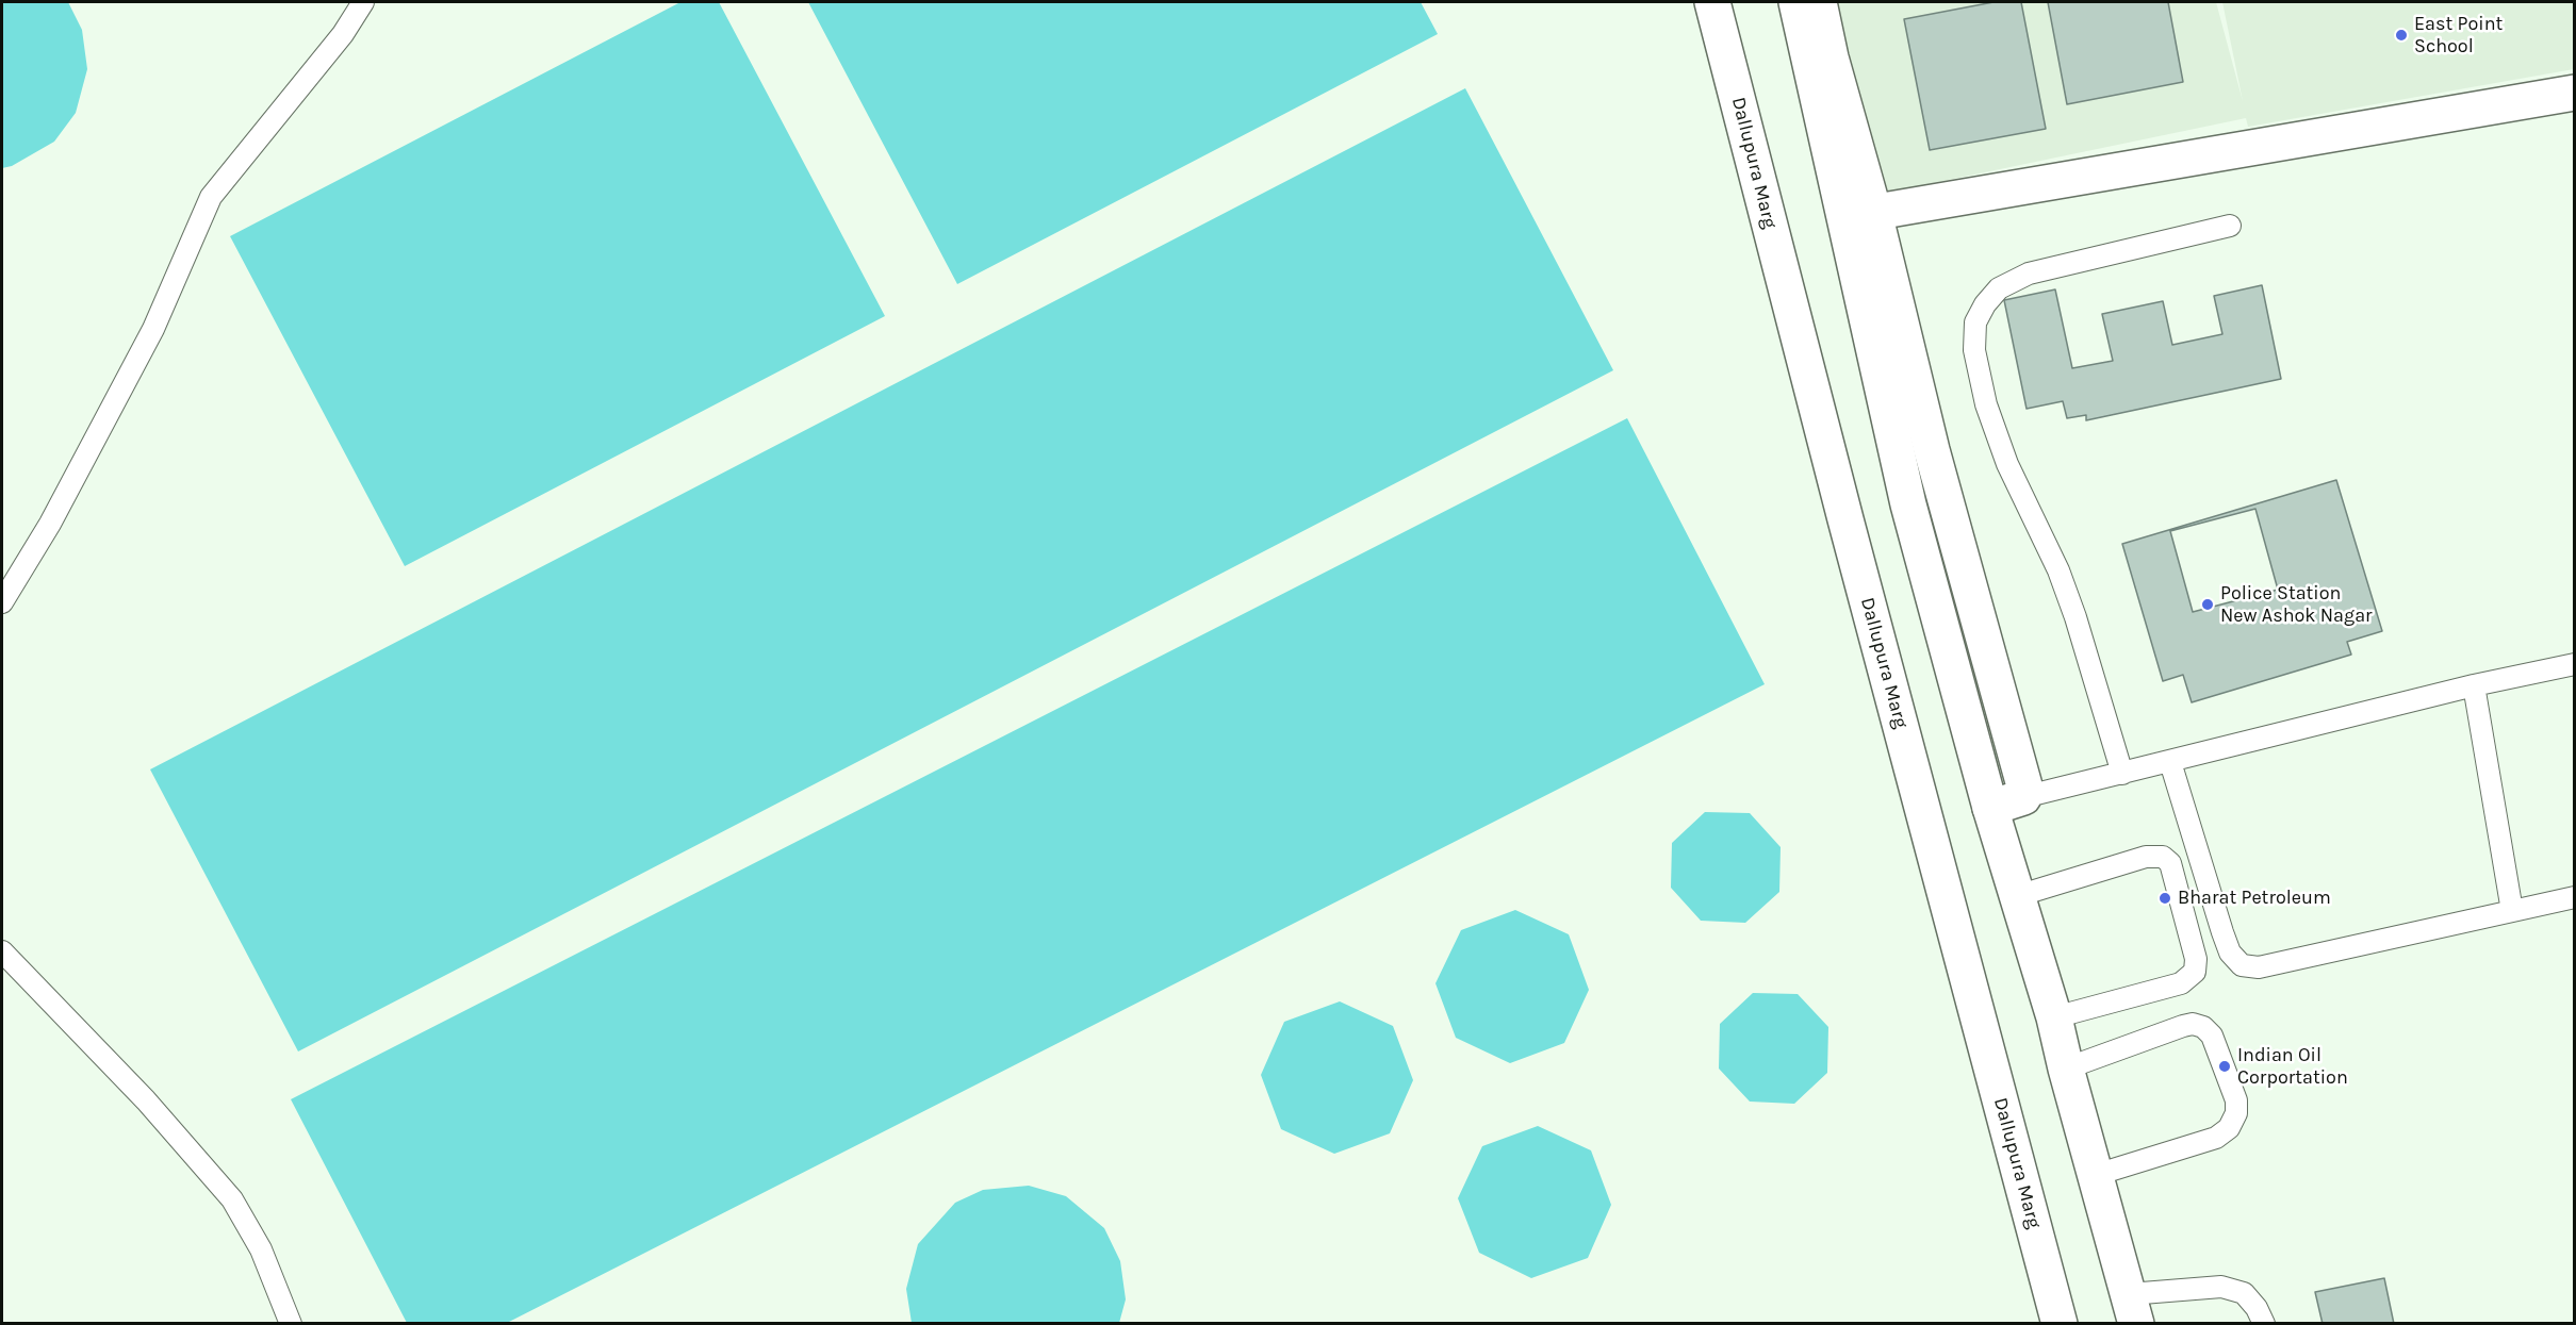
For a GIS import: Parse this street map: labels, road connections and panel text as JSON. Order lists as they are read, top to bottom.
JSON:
{
  "streets": {
    "main road": ["Dallupura Marg"]
  },
  "places": [
    "East Point School",
    "Police Station New Ashok Nagar",
    "Bharat Petroleum",
    "Indian Oil Corportation"
  ]
}
